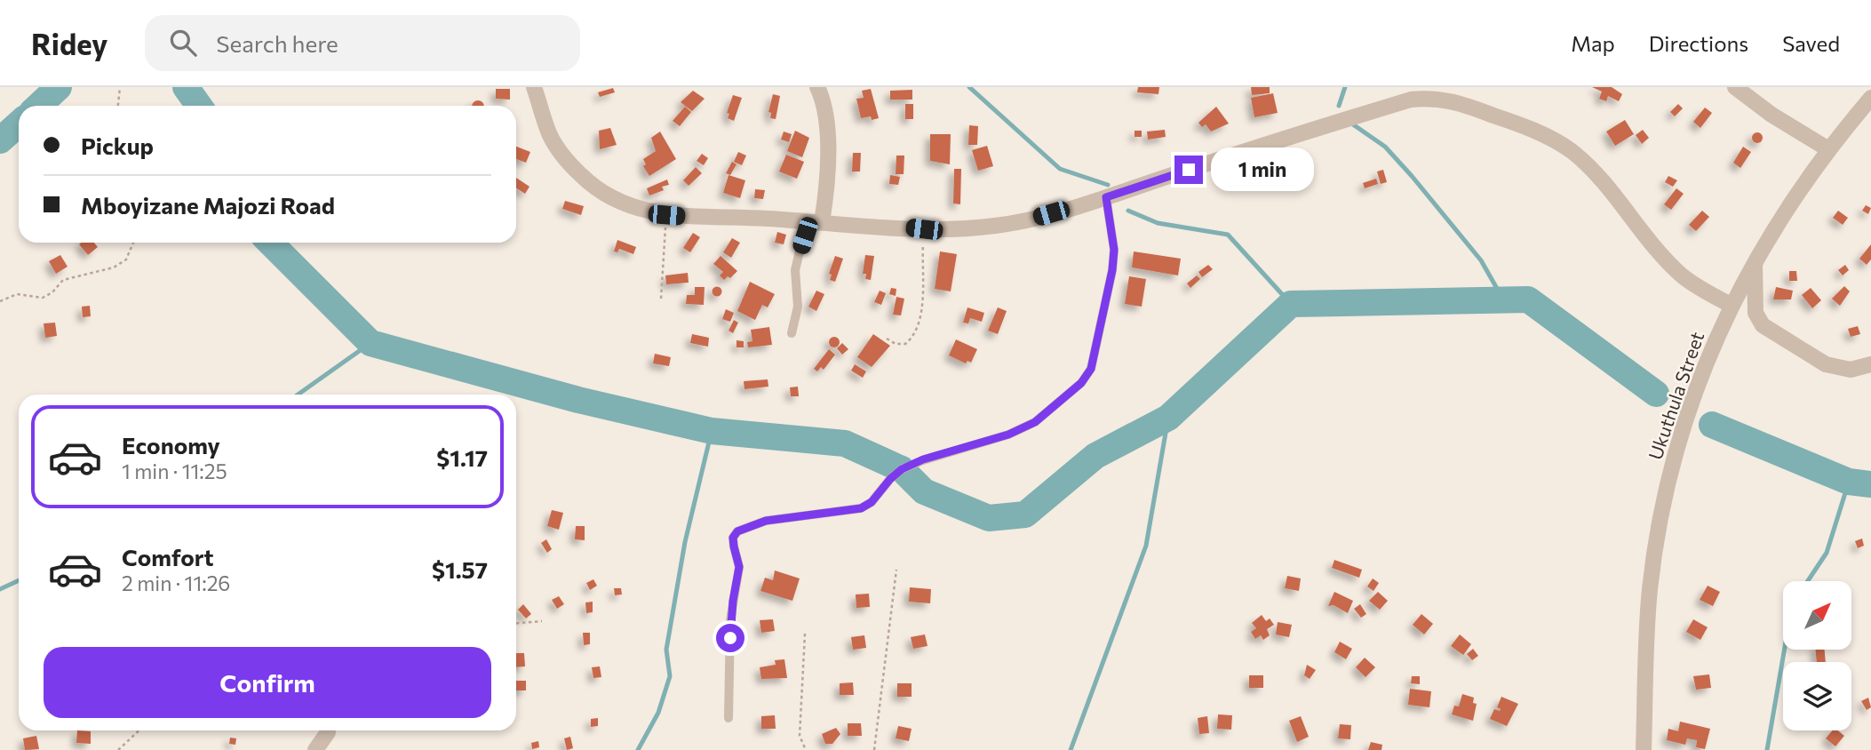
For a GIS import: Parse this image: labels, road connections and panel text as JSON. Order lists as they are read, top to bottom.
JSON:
{
  "streets": {
    "street": ["Ukuthula Street"]
  },
  "north": "top right",
  "page": {
    "header": "Ridey",
    "search": "Search here",
    "nav": ["Map", "Directions", "Saved"],
    "banner": ["Pickup", "Mboyizane Majozi Road"],
    "bubble": "1 min",
    "list": [
      {
        "name": "Economy",
        "note": "1 min · 11:25",
        "value": "$1.17"
      },
      {
        "name": "Comfort",
        "note": "2 min · 11:26",
        "value": "$1.57"
      }
    ],
    "buttons": "Confirm"
  }
}
